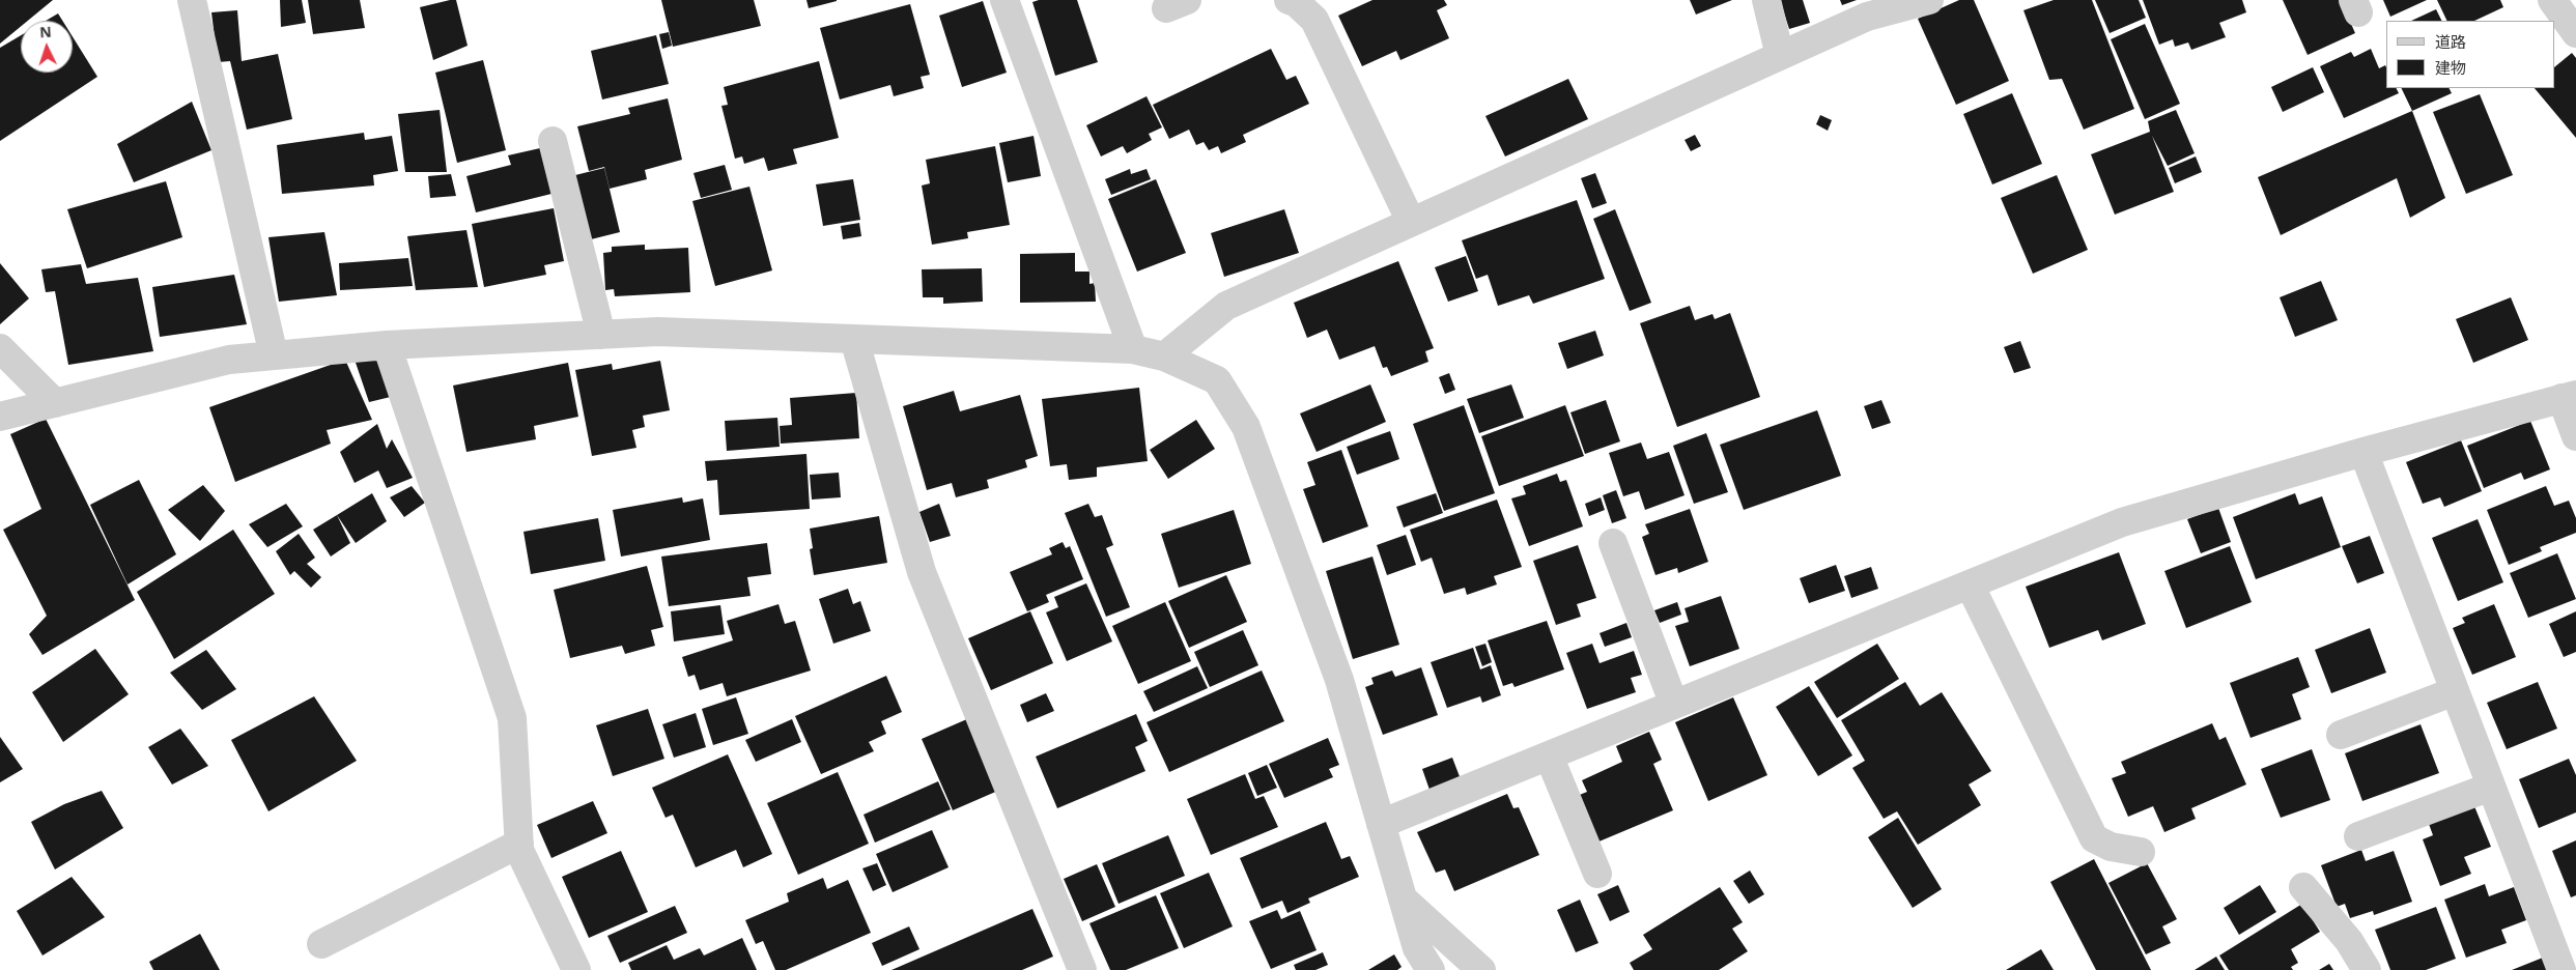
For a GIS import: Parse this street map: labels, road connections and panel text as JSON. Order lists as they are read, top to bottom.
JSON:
{
  "legend": ["道路", "建物"],
  "north": "top"
}
